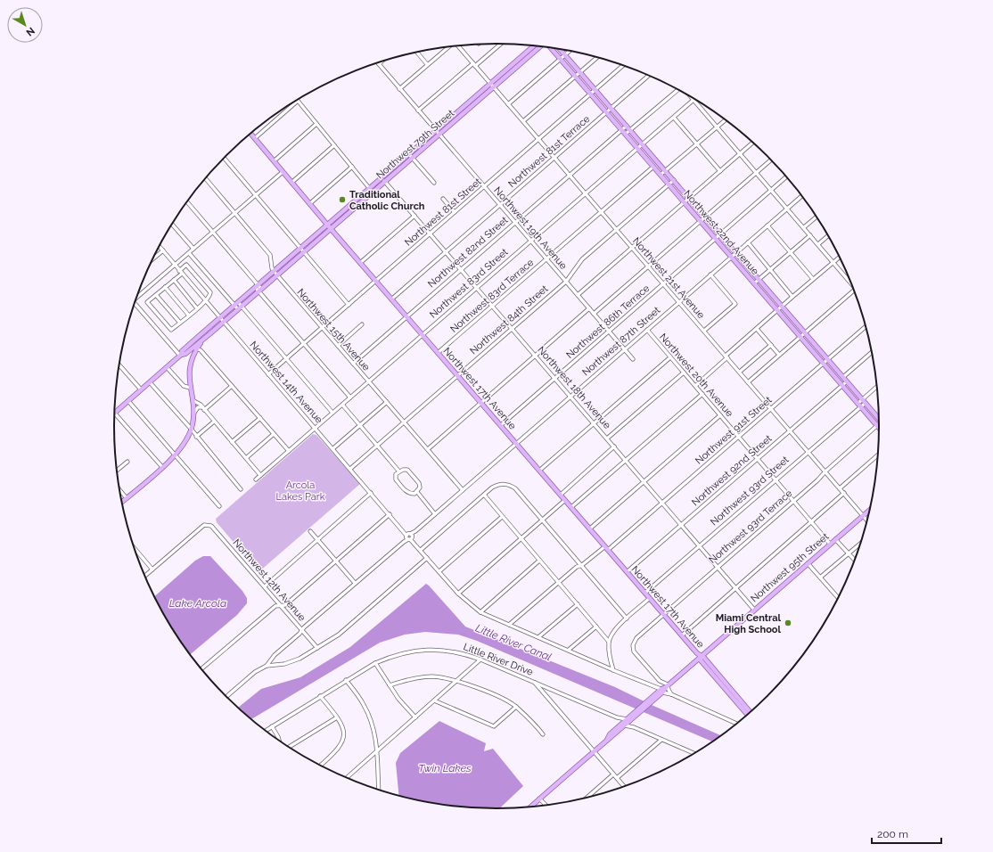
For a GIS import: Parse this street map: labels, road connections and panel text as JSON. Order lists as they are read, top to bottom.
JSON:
{
  "streets": {
    "main road": [
      "Northwest 79th Street",
      "Northwest 22nd Avenue",
      "Northwest 17th Avenue",
      "Northwest 95th Street"
    ],
    "street": [
      "Northwest 81st Terrace",
      "Northwest 81st Street",
      "Northwest 19th Avenue",
      "Northwest 82nd Street",
      "Northwest 21st Avenue",
      "Northwest 83rd Street",
      "Northwest 83rd Terrace",
      "Northwest 84th Street",
      "Northwest 86th Terrace",
      "Northwest 15th Avenue",
      "Northwest 87th Street",
      "Northwest 20th Avenue",
      "Northwest 14th Avenue",
      "Northwest 18th Avenue",
      "Northwest 91st Street",
      "Northwest 92nd Street",
      "Northwest 93rd Street",
      "Northwest 93rd Terrace",
      "Northwest 12th Avenue",
      "Little River Drive"
    ]
  },
  "crossings": [
    ["Northwest 79th Street", "Northwest 19th Avenue"],
    ["Northwest 79th Street", "Northwest 21st Avenue"],
    ["Northwest 79th Street", "Northwest 15th Avenue"],
    ["Northwest 79th Street", "Northwest 14th Avenue"],
    ["Northwest 79th Street", "Northwest 18th Avenue"],
    ["Northwest 79th Street", "Northwest 17th Avenue"],
    ["Northwest 81st Terrace", "Northwest 19th Avenue"],
    ["Northwest 81st Terrace", "Northwest 22nd Avenue"],
    ["Northwest 81st Terrace", "Northwest 21st Avenue"],
    ["Northwest 81st Terrace", "Northwest 18th Avenue"],
    ["Northwest 81st Terrace", "Northwest 17th Avenue"],
    ["Northwest 81st Street", "Northwest 19th Avenue"],
    ["Northwest 81st Street", "Northwest 22nd Avenue"],
    ["Northwest 81st Street", "Northwest 21st Avenue"],
    ["Northwest 81st Street", "Northwest 15th Avenue"],
    ["Northwest 81st Street", "Northwest 14th Avenue"],
    ["Northwest 81st Street", "Northwest 18th Avenue"],
    ["Northwest 81st Street", "Northwest 17th Avenue"],
    ["Northwest 19th Avenue", "Northwest 82nd Street"],
    ["Northwest 19th Avenue", "Northwest 83rd Street"],
    ["Northwest 19th Avenue", "Northwest 83rd Terrace"],
    ["Northwest 19th Avenue", "Northwest 84th Street"],
    ["Northwest 19th Avenue", "Northwest 86th Terrace"],
    ["Northwest 19th Avenue", "Northwest 87th Street"],
    ["Northwest 22nd Avenue", "Northwest 82nd Street"],
    ["Northwest 22nd Avenue", "Northwest 83rd Street"],
    ["Northwest 22nd Avenue", "Northwest 83rd Terrace"],
    ["Northwest 22nd Avenue", "Northwest 84th Street"],
    ["Northwest 22nd Avenue", "Northwest 86th Terrace"],
    ["Northwest 22nd Avenue", "Northwest 87th Street"],
    ["Northwest 22nd Avenue", "Northwest 91st Street"],
    ["Northwest 22nd Avenue", "Northwest 92nd Street"],
    ["Northwest 22nd Avenue", "Northwest 93rd Street"],
    ["Northwest 22nd Avenue", "Northwest 93rd Terrace"],
    ["Northwest 82nd Street", "Northwest 21st Avenue"],
    ["Northwest 82nd Street", "Northwest 15th Avenue"],
    ["Northwest 82nd Street", "Northwest 18th Avenue"],
    ["Northwest 82nd Street", "Northwest 17th Avenue"],
    ["Northwest 21st Avenue", "Northwest 83rd Street"],
    ["Northwest 21st Avenue", "Northwest 83rd Terrace"],
    ["Northwest 21st Avenue", "Northwest 84th Street"],
    ["Northwest 21st Avenue", "Northwest 86th Terrace"],
    ["Northwest 21st Avenue", "Northwest 87th Street"],
    ["Northwest 21st Avenue", "Northwest 91st Street"],
    ["Northwest 21st Avenue", "Northwest 92nd Street"],
    ["Northwest 21st Avenue", "Northwest 93rd Street"],
    ["Northwest 21st Avenue", "Northwest 93rd Terrace"],
    ["Northwest 21st Avenue", "Northwest 95th Street"],
    ["Northwest 83rd Street", "Northwest 15th Avenue"],
    ["Northwest 83rd Street", "Northwest 14th Avenue"],
    ["Northwest 83rd Street", "Northwest 18th Avenue"],
    ["Northwest 83rd Street", "Northwest 17th Avenue"],
    ["Northwest 83rd Terrace", "Northwest 18th Avenue"],
    ["Northwest 83rd Terrace", "Northwest 17th Avenue"],
    ["Northwest 84th Street", "Northwest 15th Avenue"],
    ["Northwest 84th Street", "Northwest 14th Avenue"],
    ["Northwest 84th Street", "Northwest 18th Avenue"],
    ["Northwest 84th Street", "Northwest 17th Avenue"],
    ["Northwest 86th Terrace", "Northwest 18th Avenue"],
    ["Northwest 86th Terrace", "Northwest 17th Avenue"],
    ["Northwest 15th Avenue", "Northwest 87th Street"],
    ["Northwest 87th Street", "Northwest 20th Avenue"],
    ["Northwest 87th Street", "Northwest 14th Avenue"],
    ["Northwest 87th Street", "Northwest 18th Avenue"],
    ["Northwest 87th Street", "Northwest 17th Avenue"],
    ["Northwest 20th Avenue", "Northwest 91st Street"],
    ["Northwest 20th Avenue", "Northwest 92nd Street"],
    ["Northwest 20th Avenue", "Northwest 93rd Street"],
    ["Northwest 20th Avenue", "Northwest 93rd Terrace"],
    ["Northwest 20th Avenue", "Northwest 95th Street"],
    ["Northwest 18th Avenue", "Northwest 91st Street"],
    ["Northwest 18th Avenue", "Northwest 92nd Street"],
    ["Northwest 18th Avenue", "Northwest 93rd Street"],
    ["Northwest 18th Avenue", "Northwest 93rd Terrace"],
    ["Northwest 18th Avenue", "Northwest 95th Street"],
    ["Northwest 17th Avenue", "Northwest 91st Street"],
    ["Northwest 17th Avenue", "Northwest 92nd Street"],
    ["Northwest 17th Avenue", "Northwest 93rd Street"],
    ["Northwest 17th Avenue", "Northwest 93rd Terrace"],
    ["Northwest 17th Avenue", "Northwest 95th Street"],
    ["Northwest 95th Street", "Little River Drive"]
  ],
  "water": ["Lake Arcola", "Little River Canal", "Twin Lakes"],
  "parks": ["Arcola Lakes Park"],
  "places": ["Traditional Catholic Church", "Miami Central High School"],
  "scale_bar": "200 m",
  "north": "bottom right"
}
